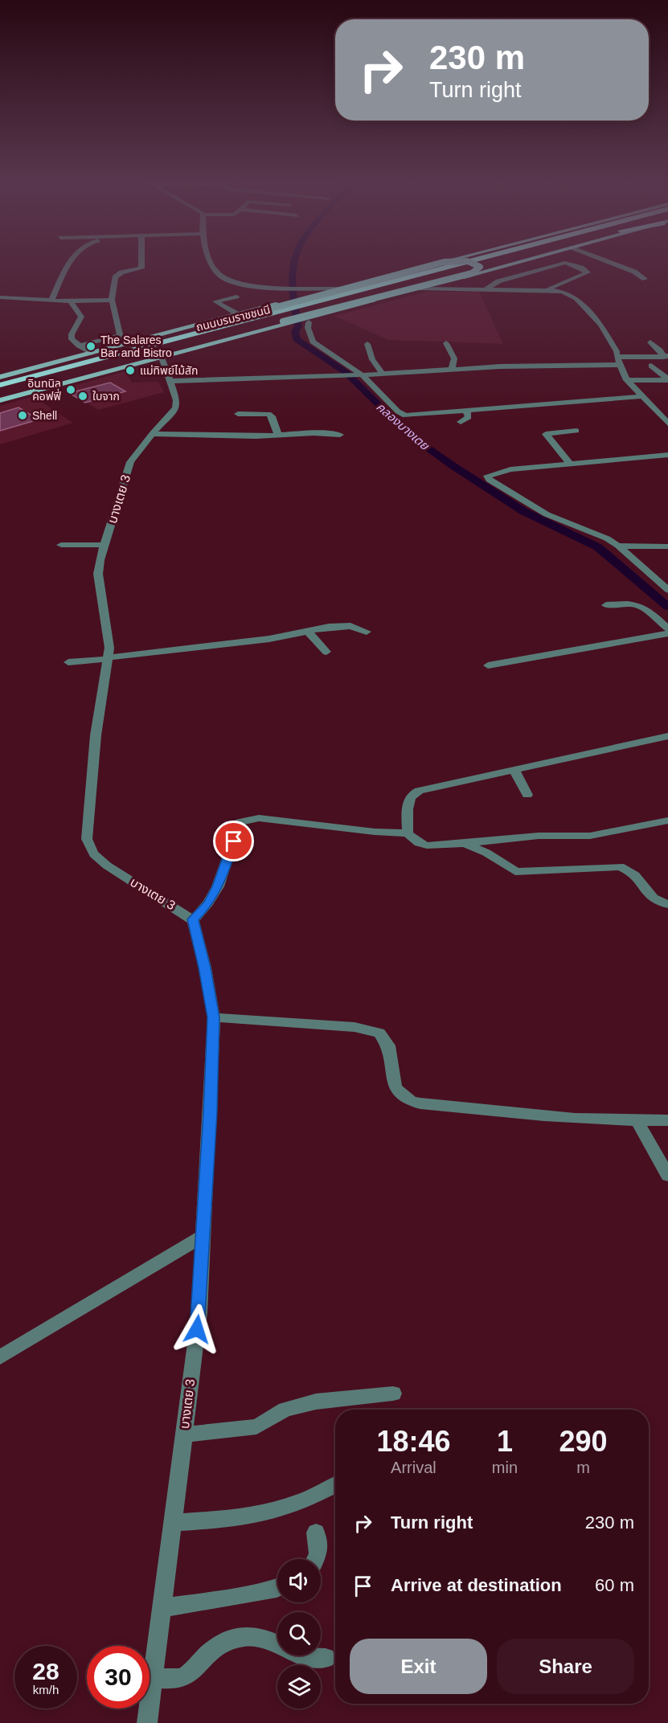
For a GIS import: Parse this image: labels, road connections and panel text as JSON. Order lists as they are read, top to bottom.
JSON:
{
  "streets": {
    "highway": ["ถนนบรมราชชนนี"],
    "street": ["บางเตย 3"]
  },
  "water": ["คลองบางเตย"],
  "places": [
    "The Salares Bar and Bistro",
    "แม่ทิพย์ไม้สัก",
    "อินทนิล คอฟฟี่",
    "ใบจาก",
    "Shell"
  ],
  "page": {
    "turn": ["230 m", "Turn right"],
    "eta": [
      "18:46",
      "Arrival",
      "1",
      "min",
      "290",
      "m"
    ],
    "list": [
      {
        "name": "Turn right",
        "value": "230 m"
      },
      {
        "name": "Arrive at destination",
        "value": "60 m"
      }
    ],
    "buttons": ["Exit", "Share"],
    "speed": "28 km/h",
    "limit": "30"
  }
}
